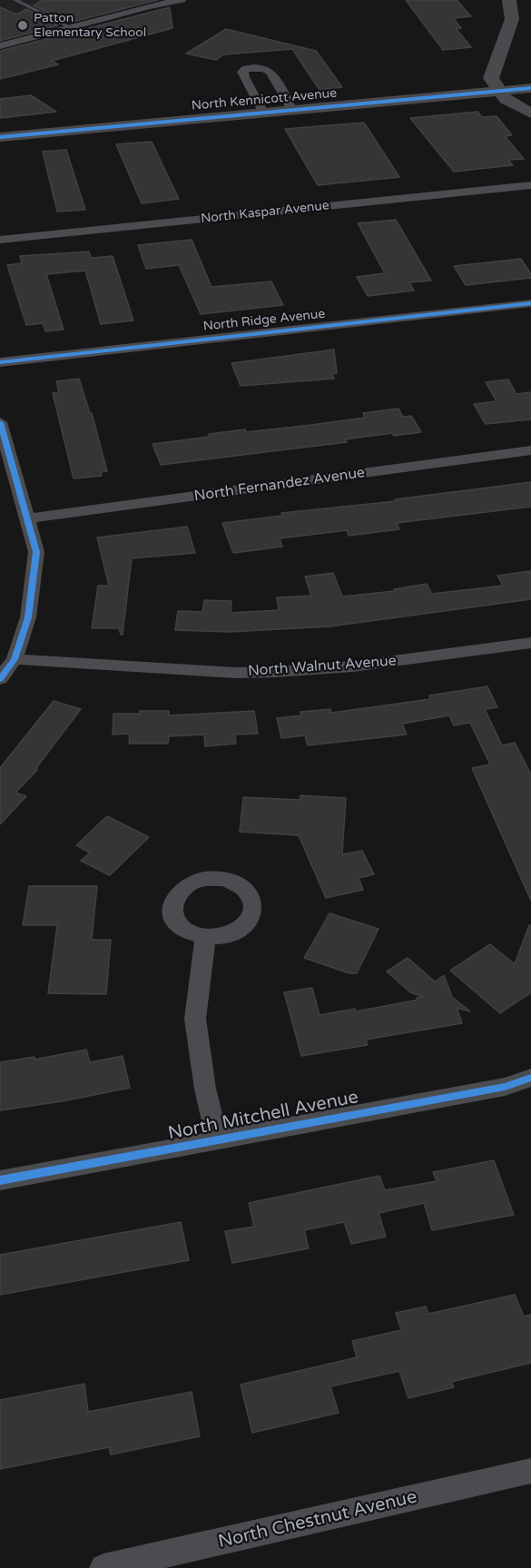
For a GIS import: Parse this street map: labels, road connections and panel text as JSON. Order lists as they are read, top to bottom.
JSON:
{
  "streets": {
    "street": [
      "North Kennicott Avenue",
      "North Kaspar Avenue",
      "North Ridge Avenue",
      "North Fernandez Avenue",
      "North Walnut Avenue",
      "North Mitchell Avenue",
      "North Chestnut Avenue"
    ]
  },
  "places": ["Patton Elementary School"]
}
